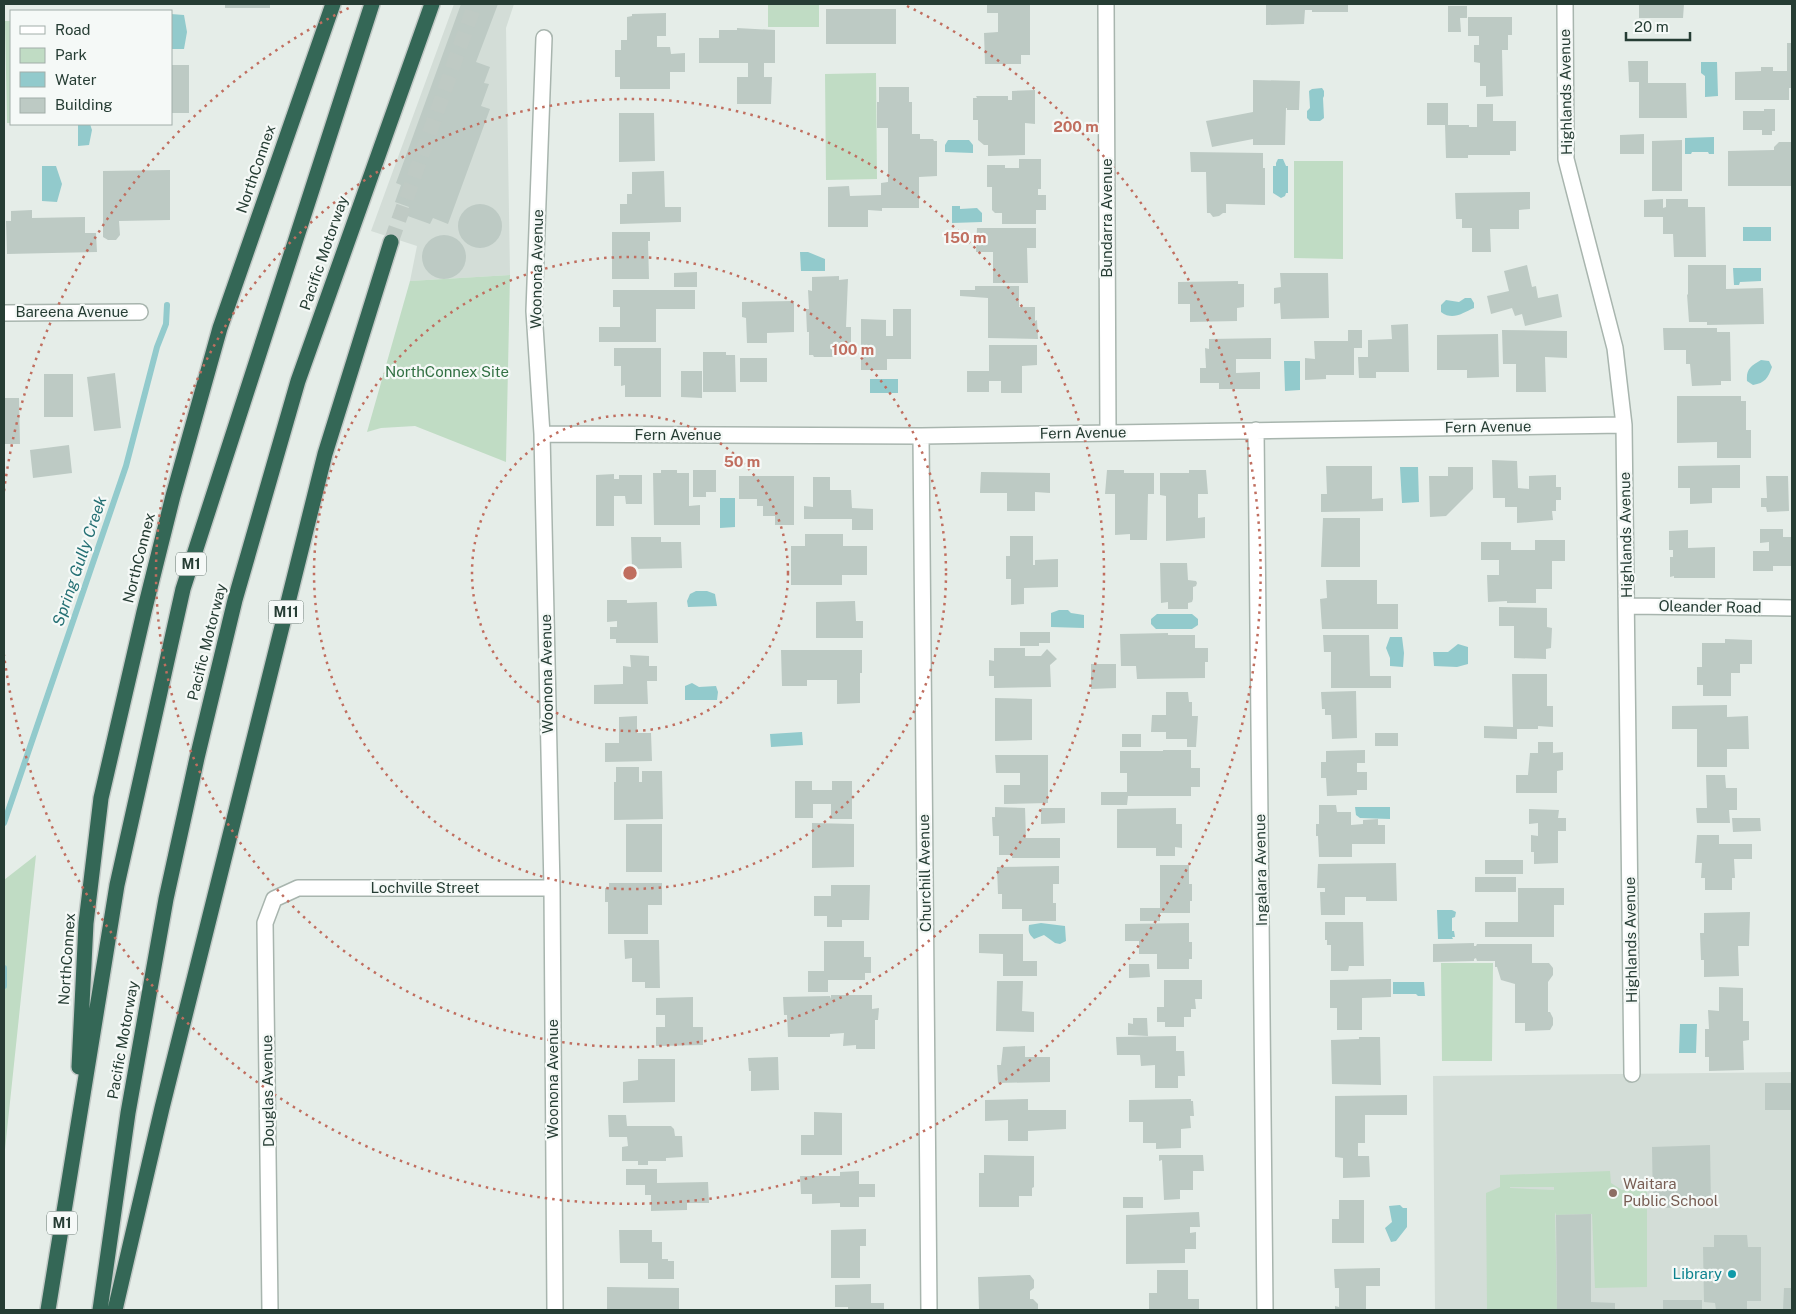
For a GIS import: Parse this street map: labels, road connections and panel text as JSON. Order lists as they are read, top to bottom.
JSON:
{
  "streets": {
    "highway": [
      "NorthConnex",
      "Pacific Motorway",
      "M1",
      "M11"
    ],
    "street": [
      "Highlands Avenue",
      "Bundarra Avenue",
      "Woonona Avenue",
      "Bareena Avenue",
      "Fern Avenue",
      "Oleander Road",
      "Ingalara Avenue",
      "Churchill Avenue",
      "Lochville Street",
      "Douglas Avenue"
    ]
  },
  "crossings": [
    ["Highlands Avenue", "Fern Avenue"],
    ["Highlands Avenue", "Oleander Road"],
    ["NorthConnex", "Pacific Motorway"],
    ["Bundarra Avenue", "Fern Avenue"],
    ["Woonona Avenue", "Fern Avenue"],
    ["Woonona Avenue", "Lochville Street"],
    ["Fern Avenue", "Ingalara Avenue"],
    ["Fern Avenue", "Churchill Avenue"],
    ["Lochville Street", "Douglas Avenue"]
  ],
  "water": ["Spring Gully Creek"],
  "parks": ["NorthConnex Site"],
  "places": ["Waitara Public School", "Library"],
  "legend": [
    "Road",
    "Park",
    "Water",
    "Building"
  ],
  "scale_bar": "20 m",
  "rings": [
    "200 m",
    "150 m",
    "100 m",
    "50 m"
  ]
}
